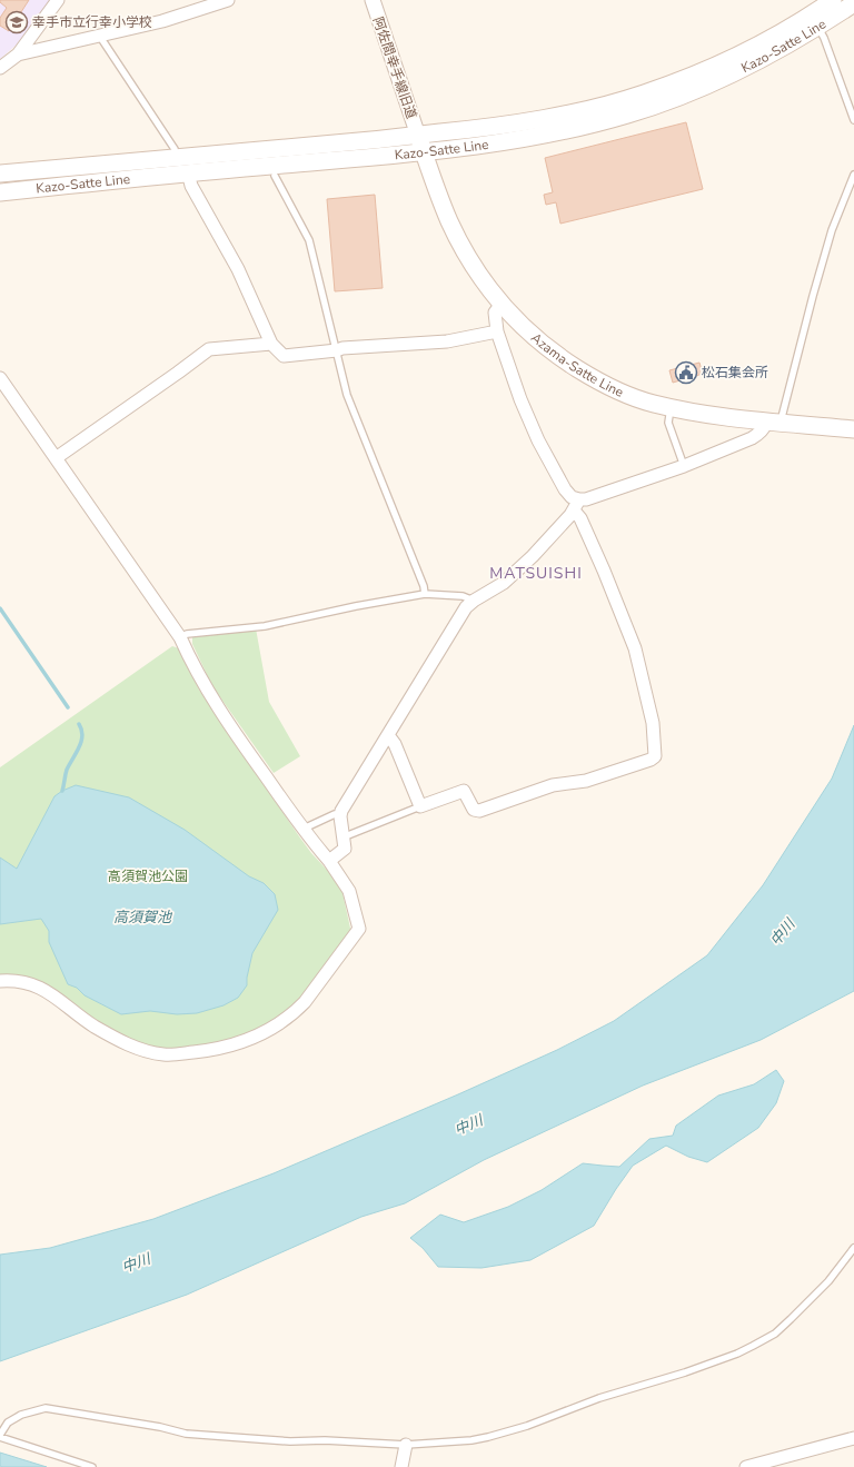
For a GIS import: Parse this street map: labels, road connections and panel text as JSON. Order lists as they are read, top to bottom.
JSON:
{
  "streets": {
    "main road": ["Kazo-Satte Line", "Azama-Satte Line"],
    "street": ["阿佐間幸手線旧道"]
  },
  "crossings": [
    ["Kazo-Satte Line", "阿佐間幸手線旧道"],
    ["Kazo-Satte Line", "Azama-Satte Line"],
    ["阿佐間幸手線旧道", "Azama-Satte Line"]
  ],
  "districts": ["MATSUISHI"],
  "water": ["高須賀池", "中川"],
  "parks": ["高須賀池公園"],
  "places": {
    "school or university": ["幸手市立行幸小学校"],
    "public building": ["松石集会所"]
  }
}
